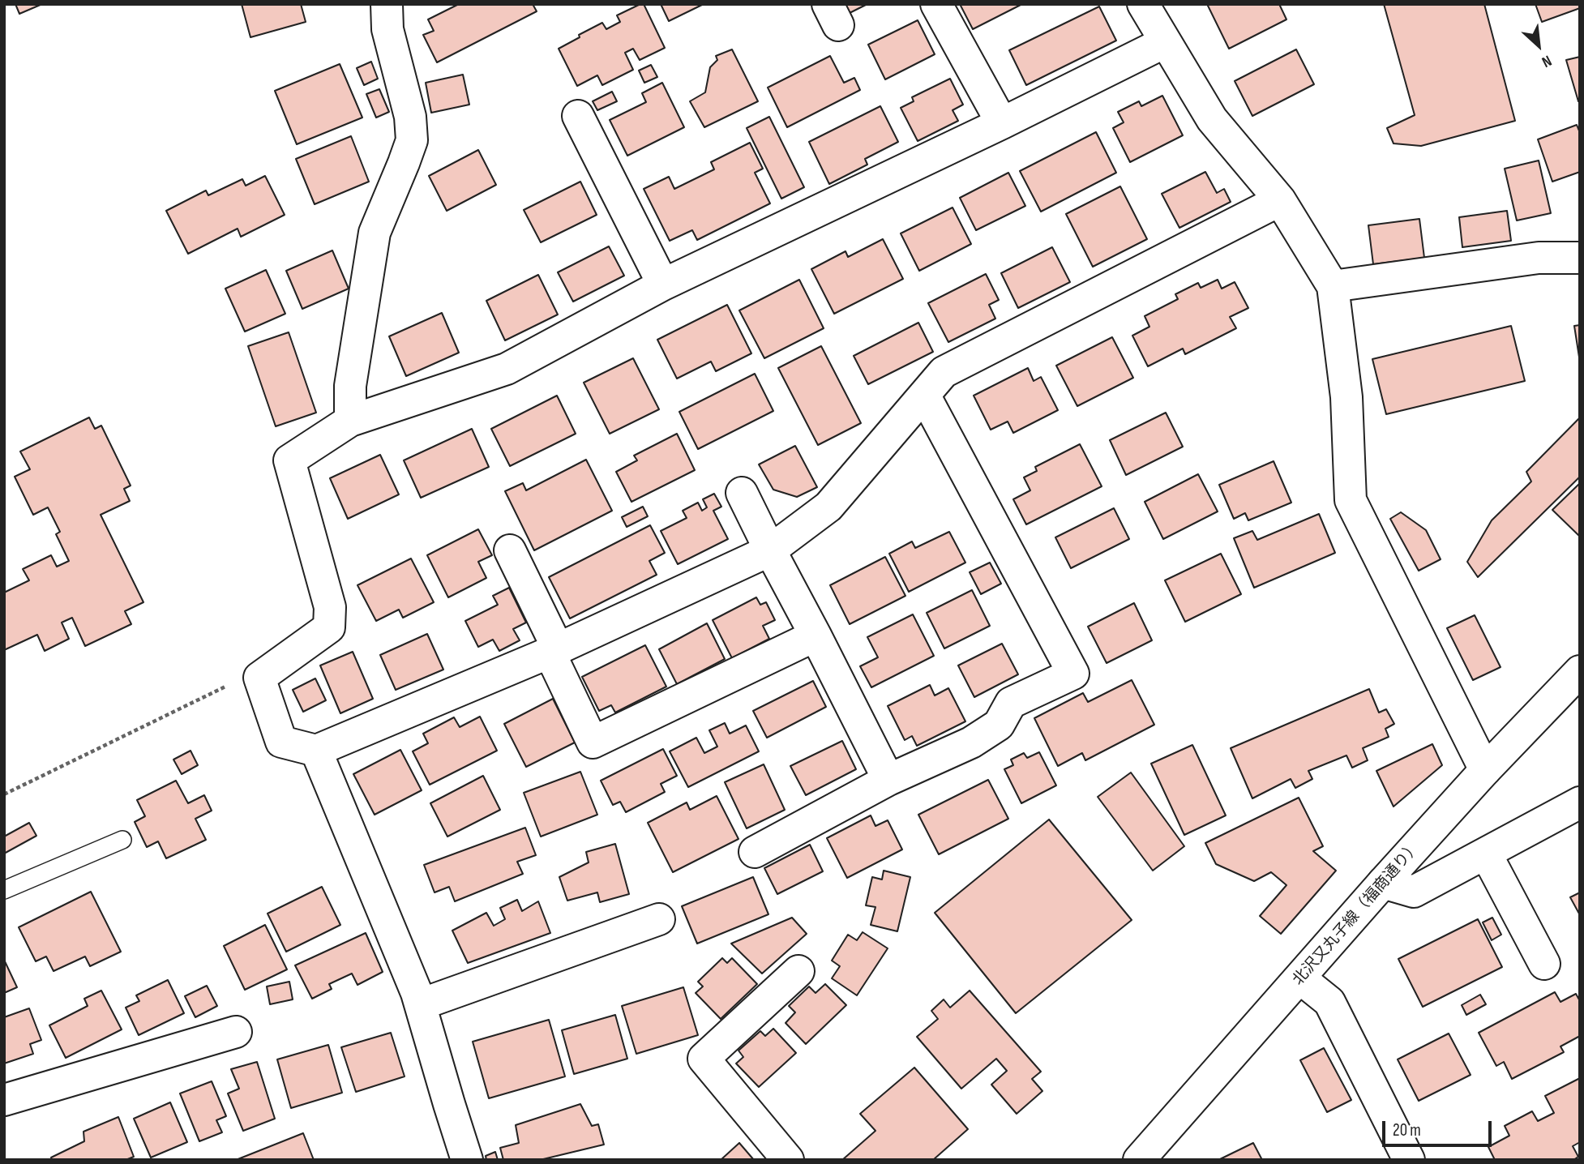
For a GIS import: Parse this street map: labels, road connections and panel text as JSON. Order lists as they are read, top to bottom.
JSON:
{
  "streets": {
    "street": ["北沢又丸子線（福商通り）"]
  },
  "scale_bar": "20 m",
  "north": "bottom right"
}
